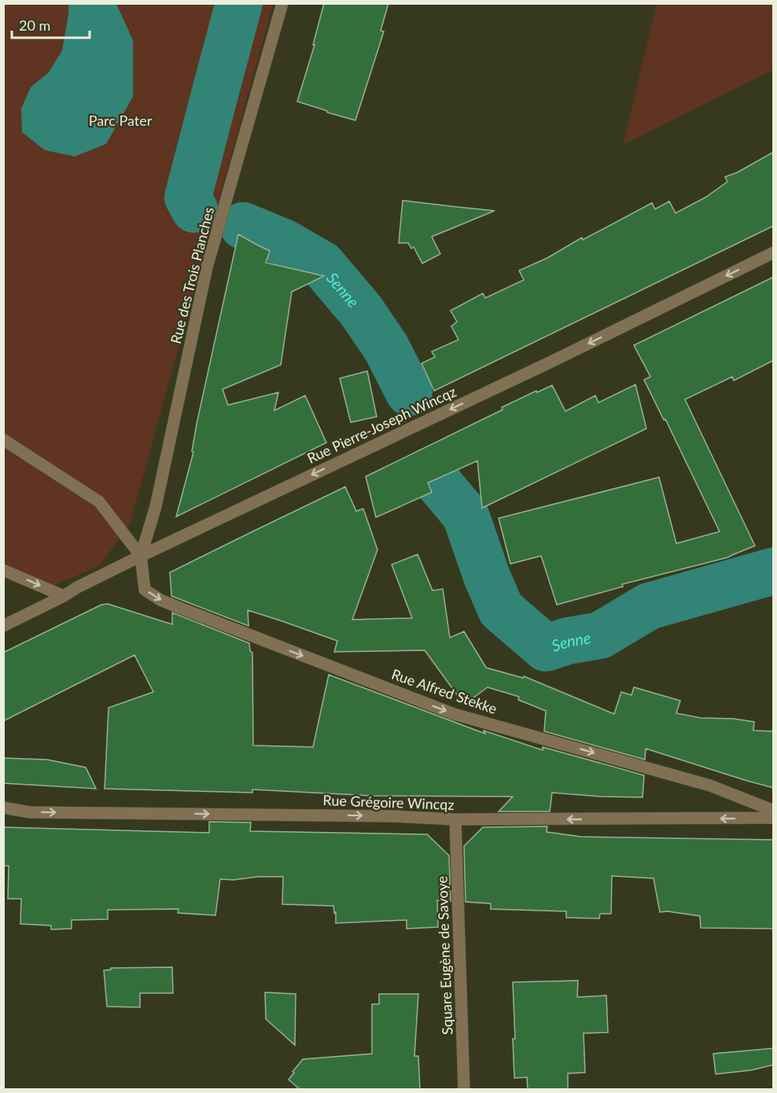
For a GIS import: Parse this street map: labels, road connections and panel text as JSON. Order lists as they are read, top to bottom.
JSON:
{
  "streets": {
    "street": [
      "Rue des Trois Planches",
      "Rue Pierre-Joseph Wincqz",
      "Rue Alfred Stekke",
      "Rue Grégoire Wincqz",
      "Square Eugène de Savoye"
    ]
  },
  "crossings": [
    ["Rue des Trois Planches", "Rue Pierre-Joseph Wincqz"],
    ["Rue des Trois Planches", "Rue Alfred Stekke"],
    ["Rue Pierre-Joseph Wincqz", "Rue Alfred Stekke"],
    ["Rue Grégoire Wincqz", "Square Eugène de Savoye"]
  ],
  "one_way": ["Rue Pierre-Joseph Wincqz", "Rue Alfred Stekke"],
  "water": ["Senne"],
  "parks": ["Parc Pater"],
  "scale_bar": "20 m"
}
